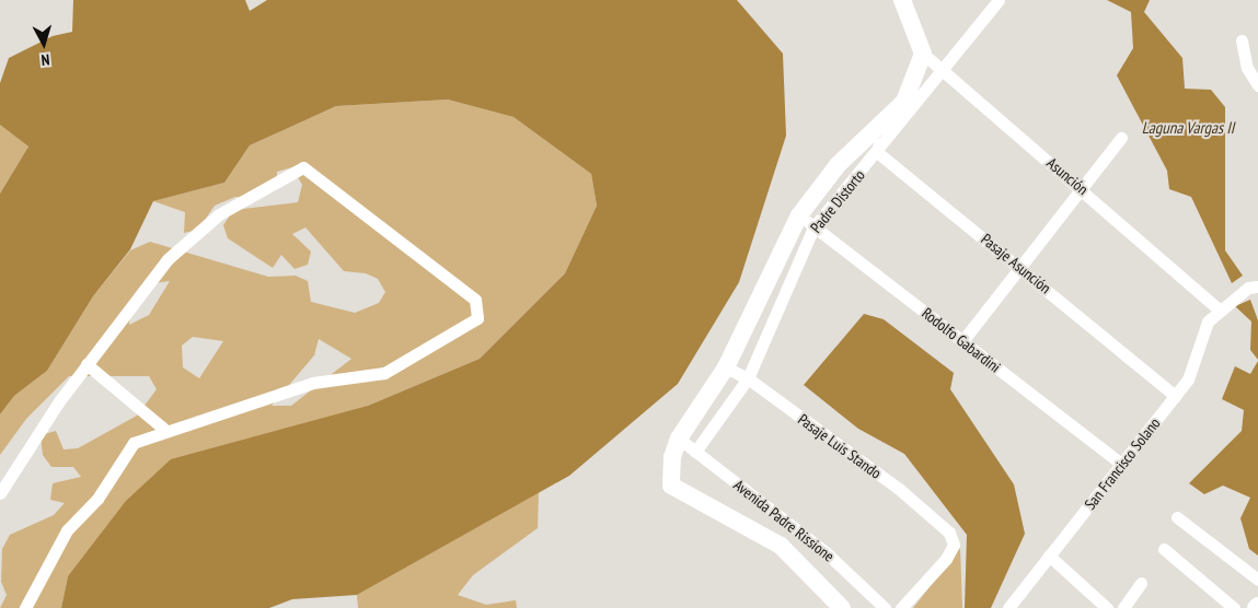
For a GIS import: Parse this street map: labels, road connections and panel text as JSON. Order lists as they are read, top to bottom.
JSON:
{
  "streets": {
    "street": [
      "Asunción",
      "Padre Distorto",
      "Pasaje Asunción",
      "Rodolfo Gabardini",
      "Pasaje Luis Stando",
      "San Francisco Solano",
      "Avenida Padre Rissione"
    ]
  },
  "crossings": [
    ["Asunción", "Padre Distorto"],
    ["Asunción", "San Francisco Solano"],
    ["Padre Distorto", "Pasaje Asunción"],
    ["Padre Distorto", "Rodolfo Gabardini"],
    ["Padre Distorto", "Pasaje Luis Stando"],
    ["Padre Distorto", "Avenida Padre Rissione"],
    ["Pasaje Asunción", "San Francisco Solano"],
    ["Rodolfo Gabardini", "San Francisco Solano"]
  ],
  "water": ["Laguna Vargas II"],
  "north": "bottom"
}
